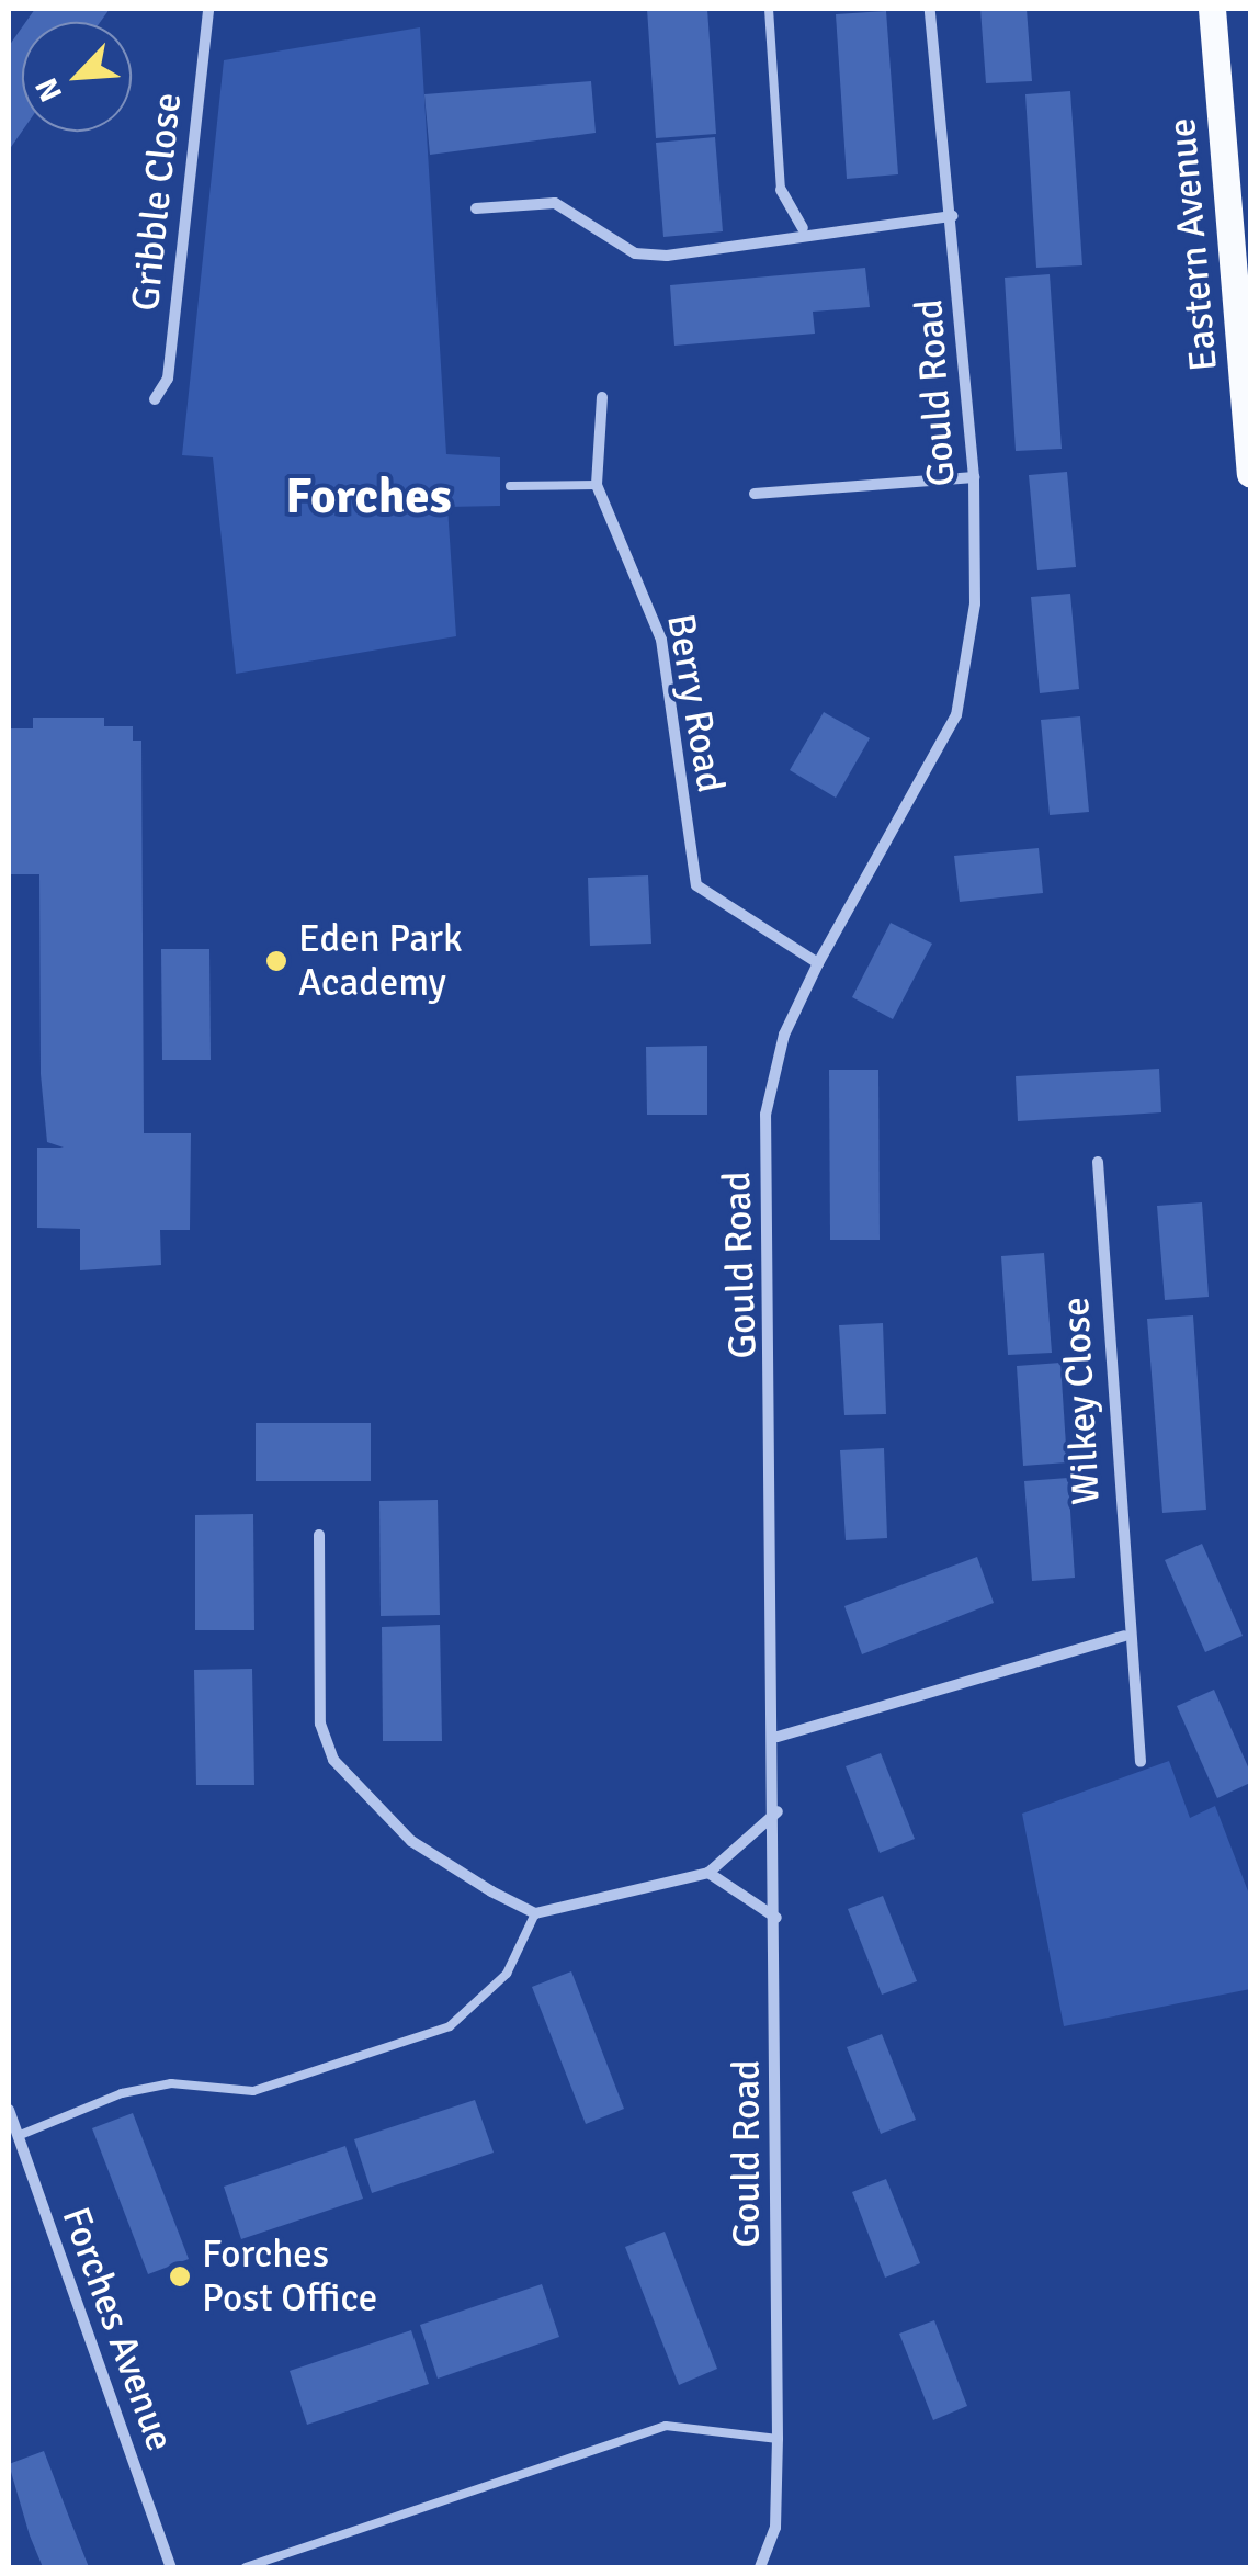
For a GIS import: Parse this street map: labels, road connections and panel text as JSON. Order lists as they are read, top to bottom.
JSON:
{
  "streets": {
    "main road": ["Eastern Avenue"],
    "street": [
      "Gribble Close",
      "Gould Road",
      "Berry Road",
      "Wilkey Close",
      "Forches Avenue"
    ]
  },
  "crossings": [
    ["Gould Road", "Berry Road"]
  ],
  "districts": ["Forches"],
  "places": ["Eden Park Academy", "Forches Post Office"],
  "north": "bottom left"
}
